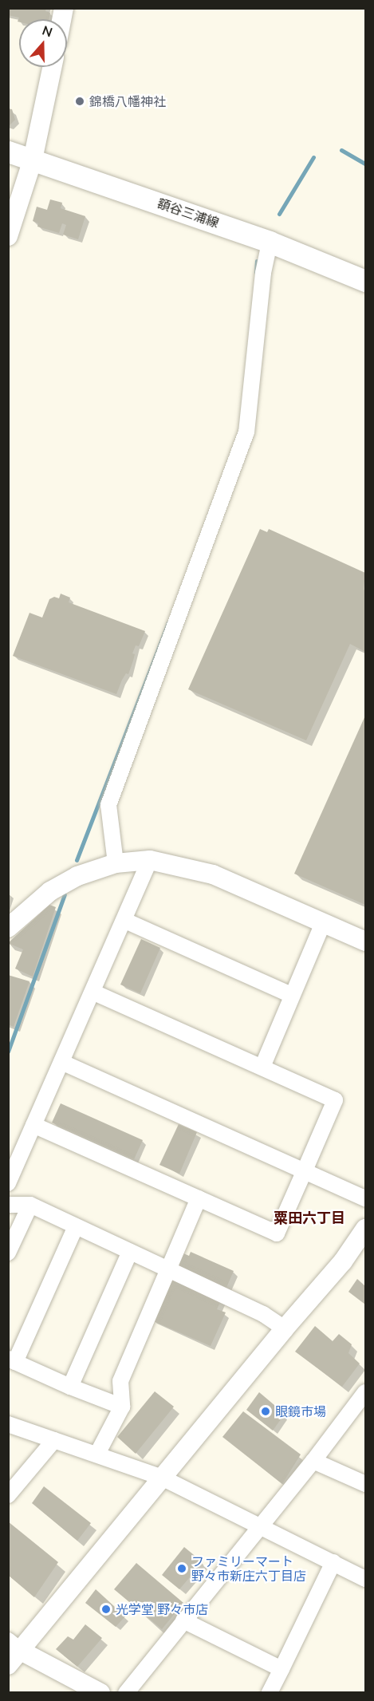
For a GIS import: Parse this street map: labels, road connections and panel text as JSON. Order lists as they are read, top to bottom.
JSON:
{
  "streets": {
    "main road": ["額谷三浦線"]
  },
  "districts": ["粟田六丁目"],
  "places": [
    "錦橋八幡神社",
    "眼鏡市場",
    "ファミリーマート 野々市新庄六丁目店",
    "光学堂 野々市店"
  ],
  "north": "top"
}
